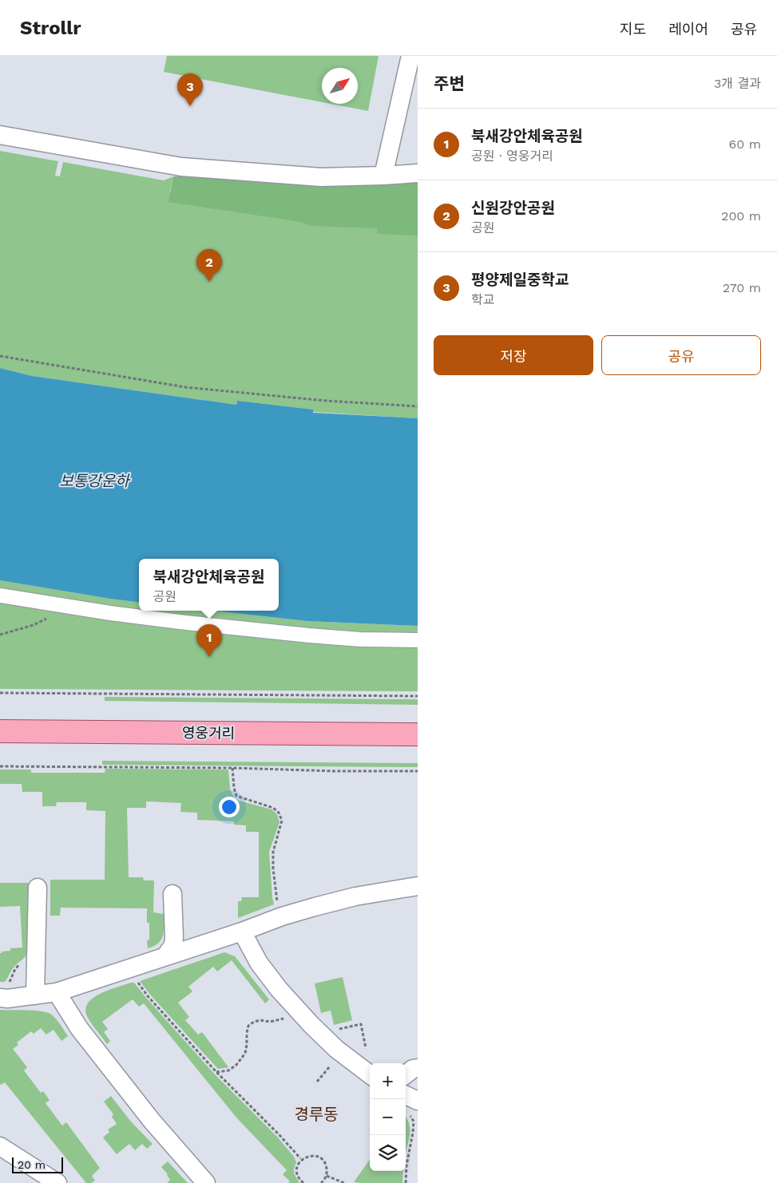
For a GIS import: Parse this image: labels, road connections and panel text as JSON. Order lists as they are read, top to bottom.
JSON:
{
  "streets": {
    "main road": ["영웅거리"]
  },
  "districts": ["경루동"],
  "water": ["보통강운하"],
  "scale_bar": "20 m",
  "north": "top right",
  "page": {
    "header": "Strollr",
    "nav": ["지도", "레이어", "공유"],
    "heading": ["주변", "3개 결과"],
    "pins": ["3", "2", "1"],
    "list": [
      {
        "mark": "1",
        "name": "북새강안체육공원",
        "note": "공원 · 영웅거리",
        "value": "60 m"
      },
      {
        "mark": "2",
        "name": "신원강안공원",
        "note": "공원",
        "value": "200 m"
      },
      {
        "mark": "3",
        "name": "평양제일중학교",
        "note": "학교",
        "value": "270 m"
      }
    ],
    "buttons": ["저장", "공유"],
    "popup": ["북새강안체육공원", "공원"],
    "map_buttons": ["+", "−"],
    "scale": "20 m"
  }
}
